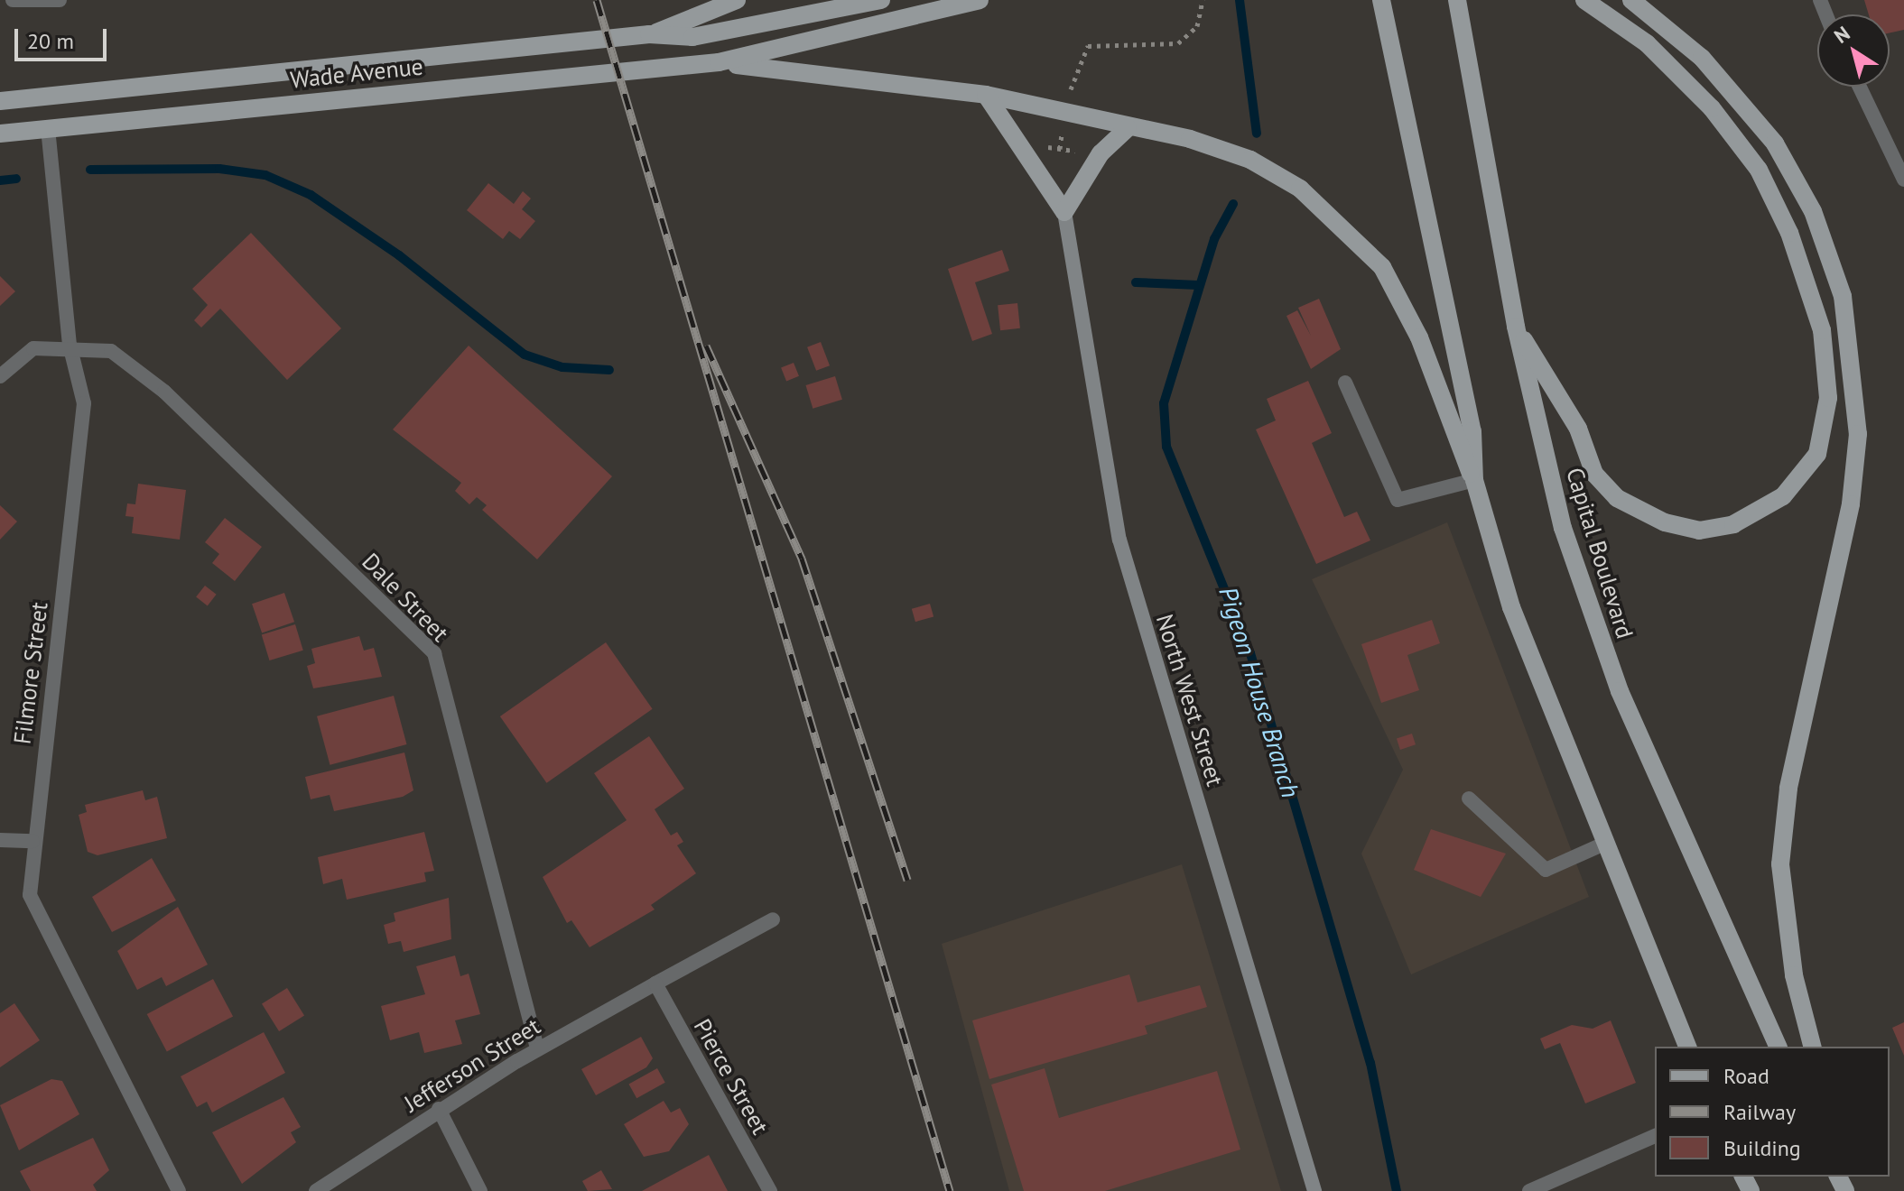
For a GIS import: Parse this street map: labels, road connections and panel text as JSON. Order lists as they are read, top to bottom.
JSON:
{
  "streets": {
    "main road": ["Wade Avenue", "Capital Boulevard"],
    "street": [
      "Dale Street",
      "Filmore Street",
      "North West Street",
      "Jefferson Street",
      "Pierce Street"
    ]
  },
  "crossings": [
    ["Wade Avenue", "Filmore Street"],
    ["Dale Street", "Filmore Street"],
    ["Dale Street", "Jefferson Street"],
    ["Jefferson Street", "Pierce Street"]
  ],
  "water": ["Pigeon House Branch"],
  "legend": ["Road", "Railway", "Building"],
  "scale_bar": "20 m",
  "north": "top left"
}
